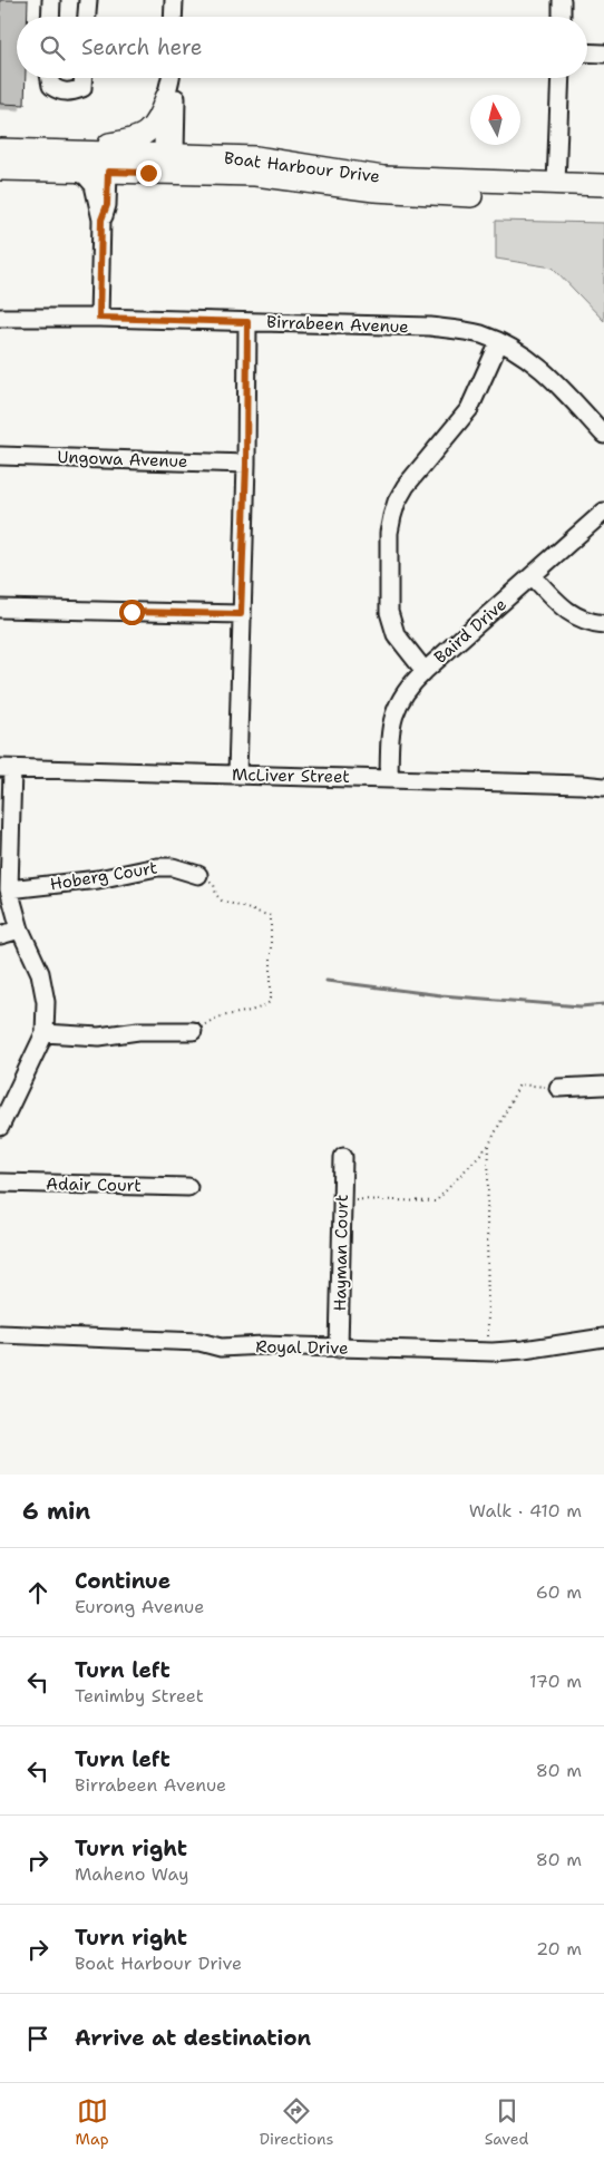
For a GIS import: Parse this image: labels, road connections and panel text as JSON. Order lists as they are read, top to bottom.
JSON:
{
  "streets": {
    "main road": ["Boat Harbour Drive"],
    "street": [
      "Birrabeen Avenue",
      "Ungowa Avenue",
      "Baird Drive",
      "McLiver Street",
      "Hoberg Court",
      "Adair Court",
      "Hayman Court",
      "Royal Drive"
    ]
  },
  "crossings": [
    ["Baird Drive", "McLiver Street"],
    ["Hayman Court", "Royal Drive"]
  ],
  "north": "top",
  "page": {
    "search": "Search here",
    "heading": ["6 min", "Walk · 410 m"],
    "list": [
      ["Continue", "Eurong Avenue", "60 m"],
      ["Turn left", "Tenimby Street", "170 m"],
      ["Turn left", "Birrabeen Avenue", "80 m"],
      ["Turn right", "Maheno Way", "80 m"],
      ["Turn right", "Boat Harbour Drive", "20 m"],
      "Arrive at destination"
    ],
    "nav": ["Map", "Directions", "Saved"]
  }
}
